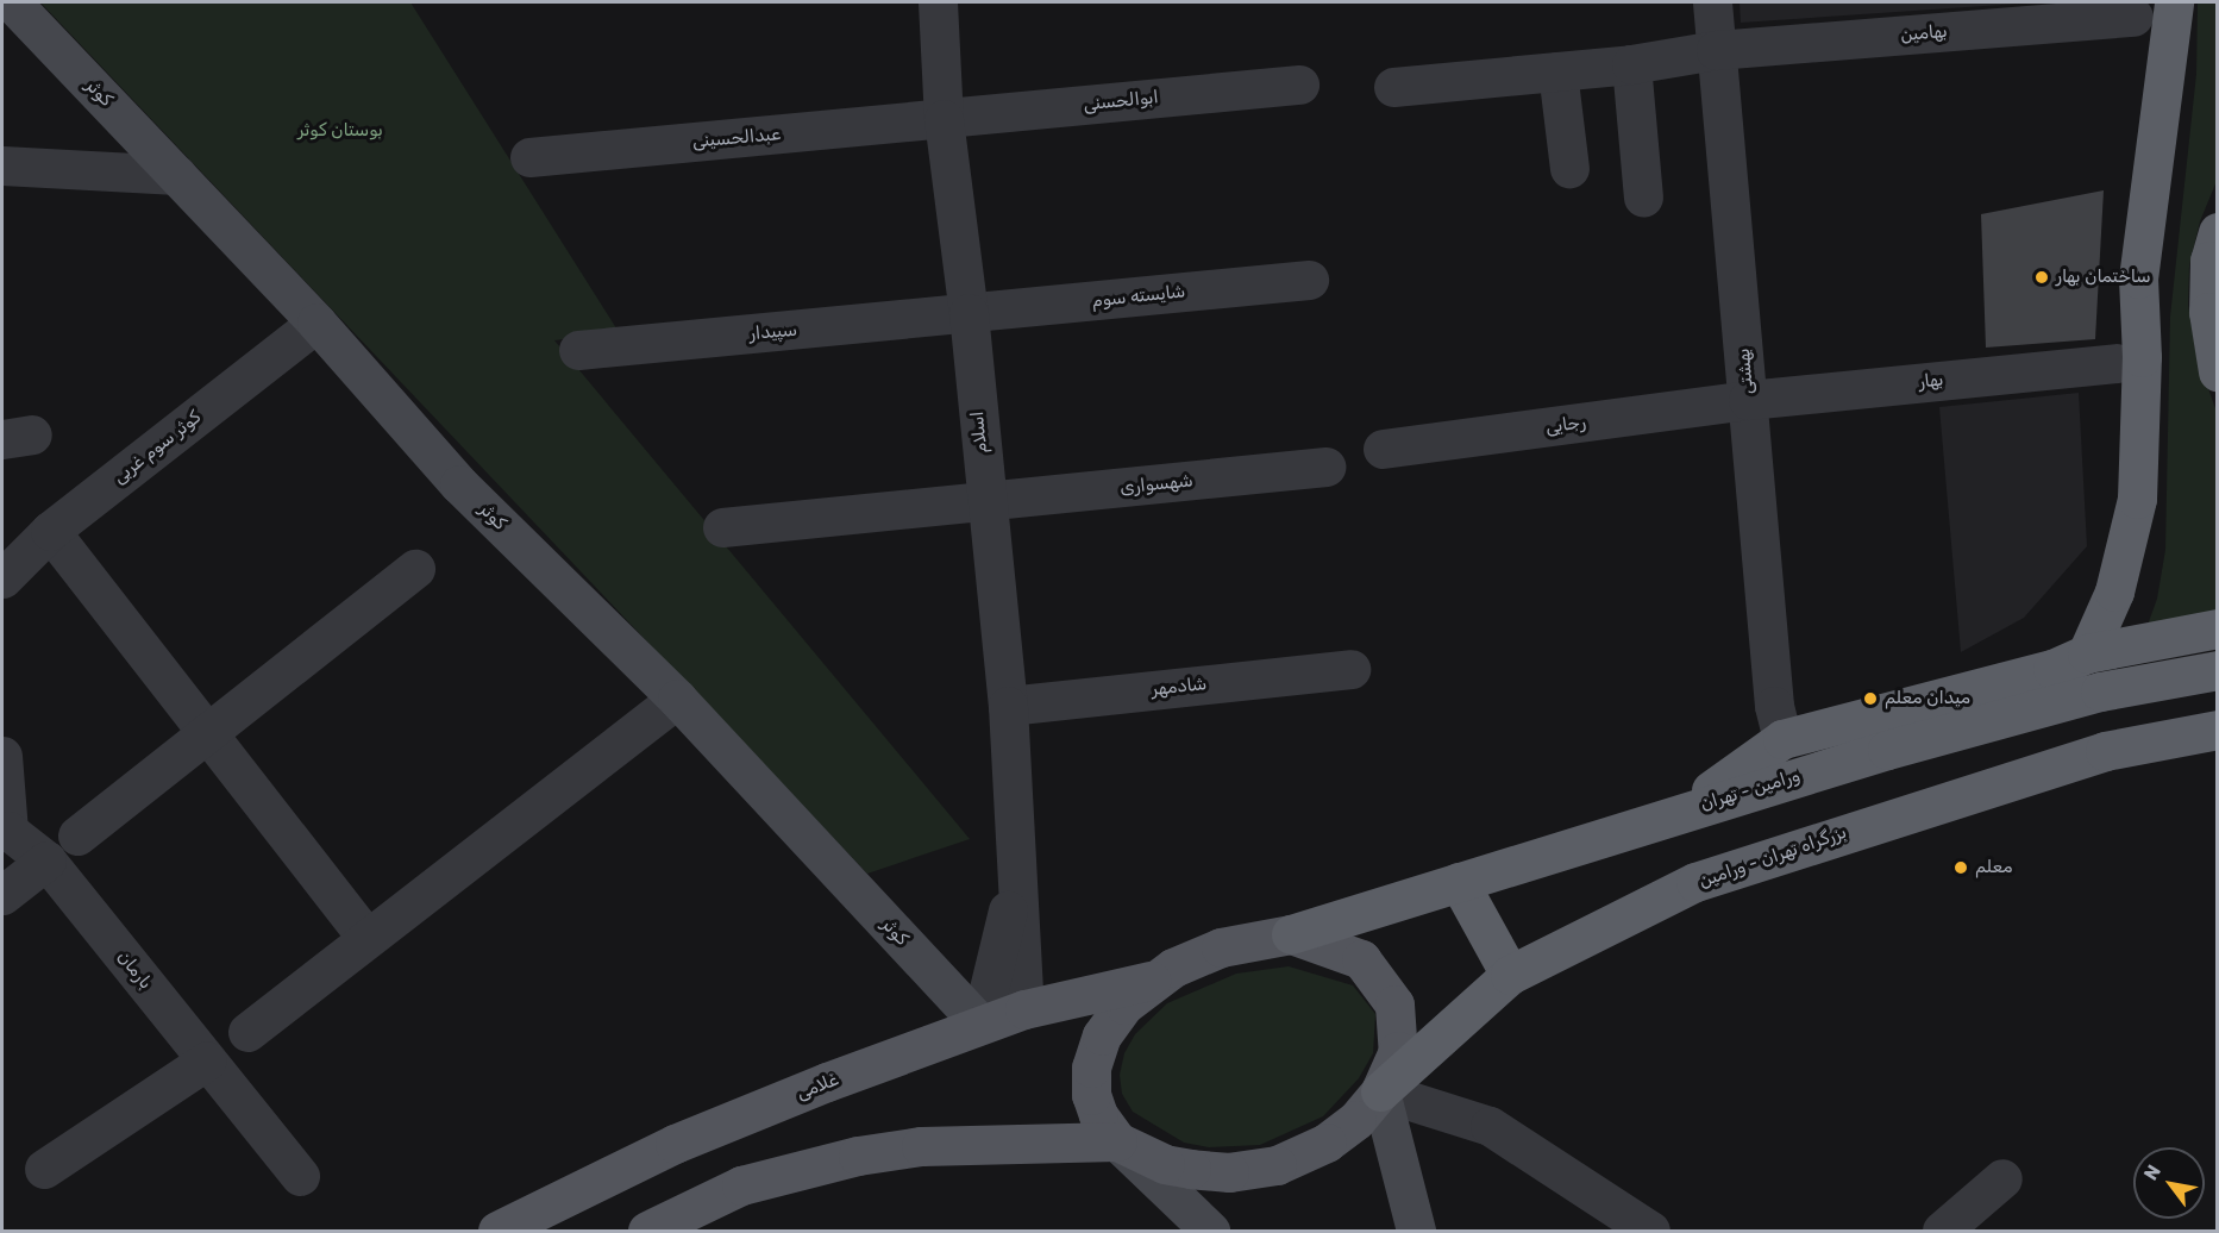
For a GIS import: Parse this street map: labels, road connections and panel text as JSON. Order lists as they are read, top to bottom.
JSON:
{
  "streets": {
    "highway": ["ورامین - تهران", "بزرگراه تهران - ورامین"],
    "main road": ["کوثر", "غلامی"],
    "street": [
      "بهامین",
      "ابوالحسنی",
      "عبدالحسینی",
      "شایسته سوم",
      "سپیدار",
      "بهشتی",
      "بهار",
      "رجایی",
      "اسلام",
      "کوثر سوم غربی",
      "شهسواری",
      "شادمهر",
      "بارمان"
    ]
  },
  "crossings": [
    ["بهامین", "بهشتی"],
    ["کوثر", "کوثر سوم غربی"],
    ["کوثر", "غلامی"],
    ["ابوالحسنی", "عبدالحسینی"],
    ["ابوالحسنی", "اسلام"],
    ["عبدالحسینی", "اسلام"],
    ["شایسته سوم", "سپیدار"],
    ["شایسته سوم", "اسلام"],
    ["سپیدار", "اسلام"],
    ["بهشتی", "بهار"],
    ["بهشتی", "رجایی"],
    ["بهار", "رجایی"],
    ["اسلام", "شهسواری"],
    ["اسلام", "شادمهر"],
    ["اسلام", "غلامی"]
  ],
  "parks": ["بوستان کوثر"],
  "places": ["ساختمان بهار", "میدان معلم", "معلم"],
  "north": "top left"
}
